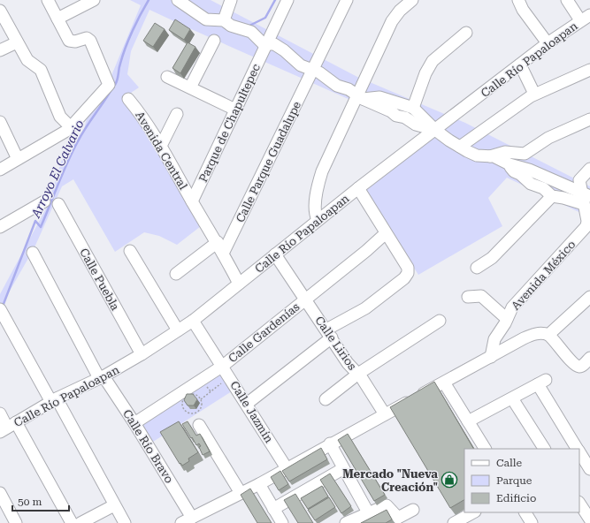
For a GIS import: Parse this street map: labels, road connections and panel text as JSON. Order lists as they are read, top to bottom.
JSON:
{
  "streets": {
    "street": [
      "Calle Río Papaloapan",
      "Parque de Chapultepec",
      "Avenida Central",
      "Calle Parque Guadalupe",
      "Avenida México",
      "Calle Puebla",
      "Calle Gardenías",
      "Calle Lirios",
      "Calle Jazmín",
      "Calle Río Bravo"
    ]
  },
  "crossings": [
    ["Calle Río Papaloapan", "Avenida Central"],
    ["Calle Río Papaloapan", "Calle Puebla"],
    ["Calle Río Papaloapan", "Calle Lirios"],
    ["Calle Río Papaloapan", "Calle Jazmín"],
    ["Calle Río Papaloapan", "Calle Río Bravo"],
    ["Parque de Chapultepec", "Avenida Central"],
    ["Avenida Central", "Calle Parque Guadalupe"],
    ["Calle Gardenías", "Calle Lirios"],
    ["Calle Gardenías", "Calle Jazmín"],
    ["Calle Gardenías", "Calle Río Bravo"]
  ],
  "water": ["Arroyo El Calvario"],
  "places": {
    "shop": ["Mercado \"Nueva Creación\""]
  },
  "legend": ["Calle", "Parque", "Edificio"],
  "scale_bar": "50 m"
}
